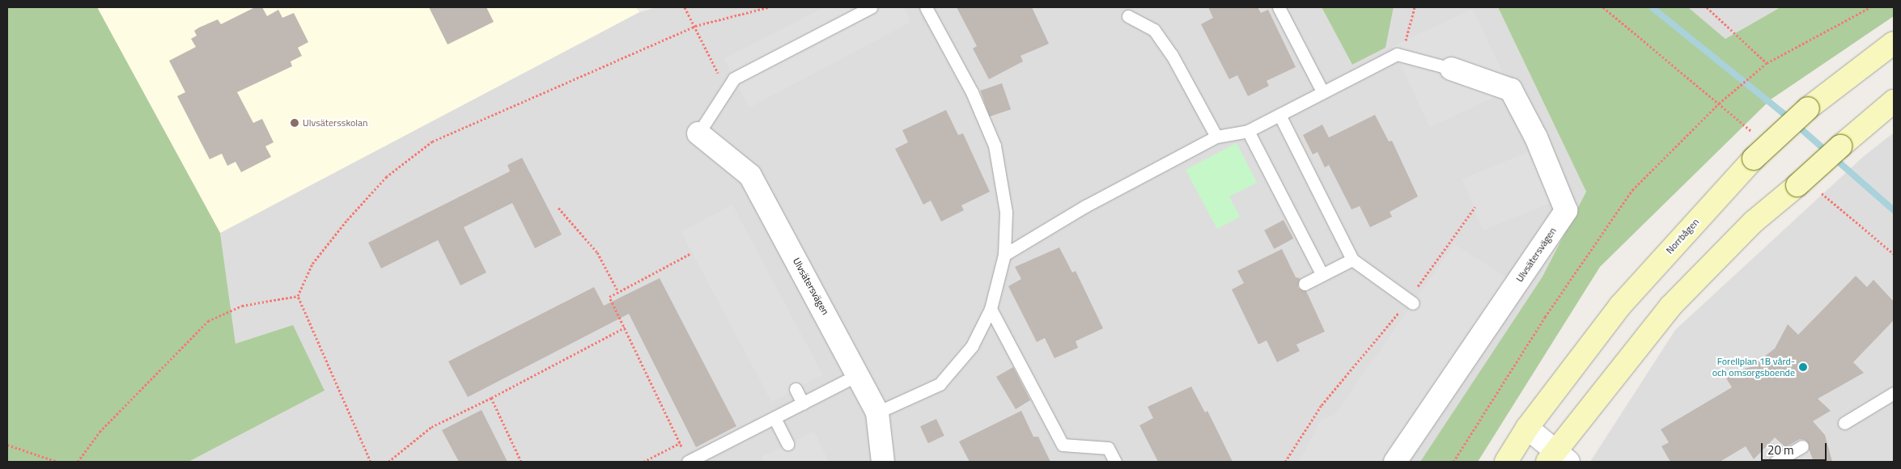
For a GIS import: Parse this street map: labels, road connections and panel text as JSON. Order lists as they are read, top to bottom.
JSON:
{
  "streets": {
    "street": ["Norrbågen", "Ulvsätersvägen"]
  },
  "places": ["Ulvsätersskolan", "Forellplan 1B vård- och omsorgsboende"],
  "scale_bar": "20 m"
}
